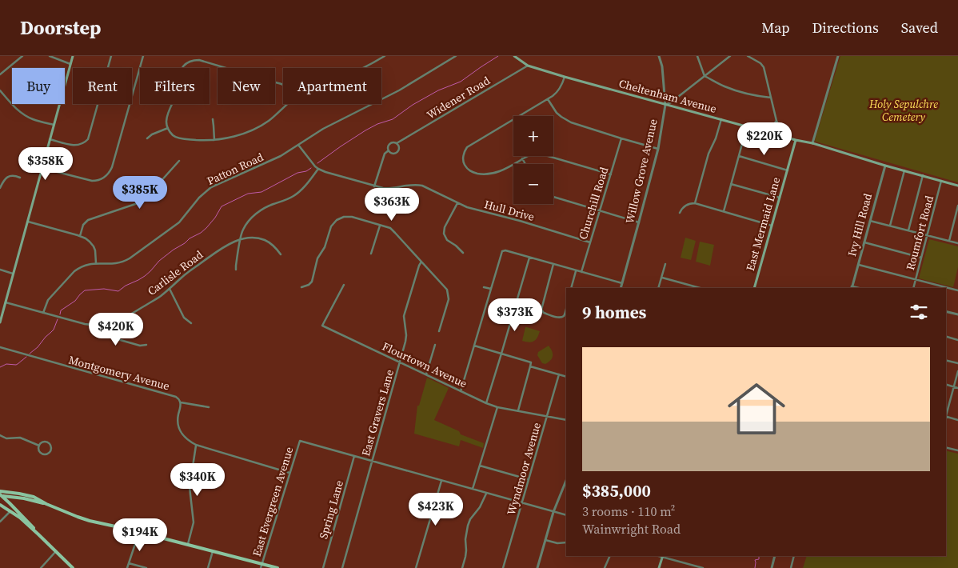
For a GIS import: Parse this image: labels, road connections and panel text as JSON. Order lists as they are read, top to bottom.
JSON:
{
  "streets": {
    "main road": ["Cheltenham Avenue", "East Mermaid Lane"],
    "street": [
      "Widener Road",
      "Patton Road",
      "Willow Grove Avenue",
      "Churchill Road",
      "Hull Drive",
      "Ivy Hill Road",
      "Roumfort Road",
      "Carlisle Road",
      "Flourtown Avenue",
      "Montgomery Avenue",
      "East Gravers Lane",
      "Wyndmoor Avenue",
      "East Evergreen Avenue",
      "Spring Lane"
    ]
  },
  "crossings": [
    ["Cheltenham Avenue", "Widener Road"],
    ["Cheltenham Avenue", "Willow Grove Avenue"],
    ["Cheltenham Avenue", "East Mermaid Lane"],
    ["Cheltenham Avenue", "Ivy Hill Road"],
    ["Cheltenham Avenue", "Roumfort Road"],
    ["Patton Road", "Carlisle Road"],
    ["Churchill Road", "Hull Drive"],
    ["Flourtown Avenue", "East Gravers Lane"],
    ["Flourtown Avenue", "Wyndmoor Avenue"],
    ["Montgomery Avenue", "East Evergreen Avenue"],
    ["East Evergreen Avenue", "Spring Lane"]
  ],
  "parks": ["Holy Sepulchre Cemetery"],
  "page": {
    "header": "Doorstep",
    "nav": ["Map", "Directions", "Saved"],
    "chip": [
      "Buy",
      "Rent",
      "Filters",
      "New",
      "Apartment"
    ],
    "map_buttons": ["+", "−"],
    "price": [
      "$220K",
      "$358K",
      "$385K",
      "$363K",
      "$373K",
      "$420K",
      "$340K",
      "$423K",
      "$194K"
    ],
    "heading": "9 homes",
    "list": [
      {
        "name": "$385,000",
        "note": "3 rooms · 110 m² · Wainwright Road"
      }
    ]
  }
}
